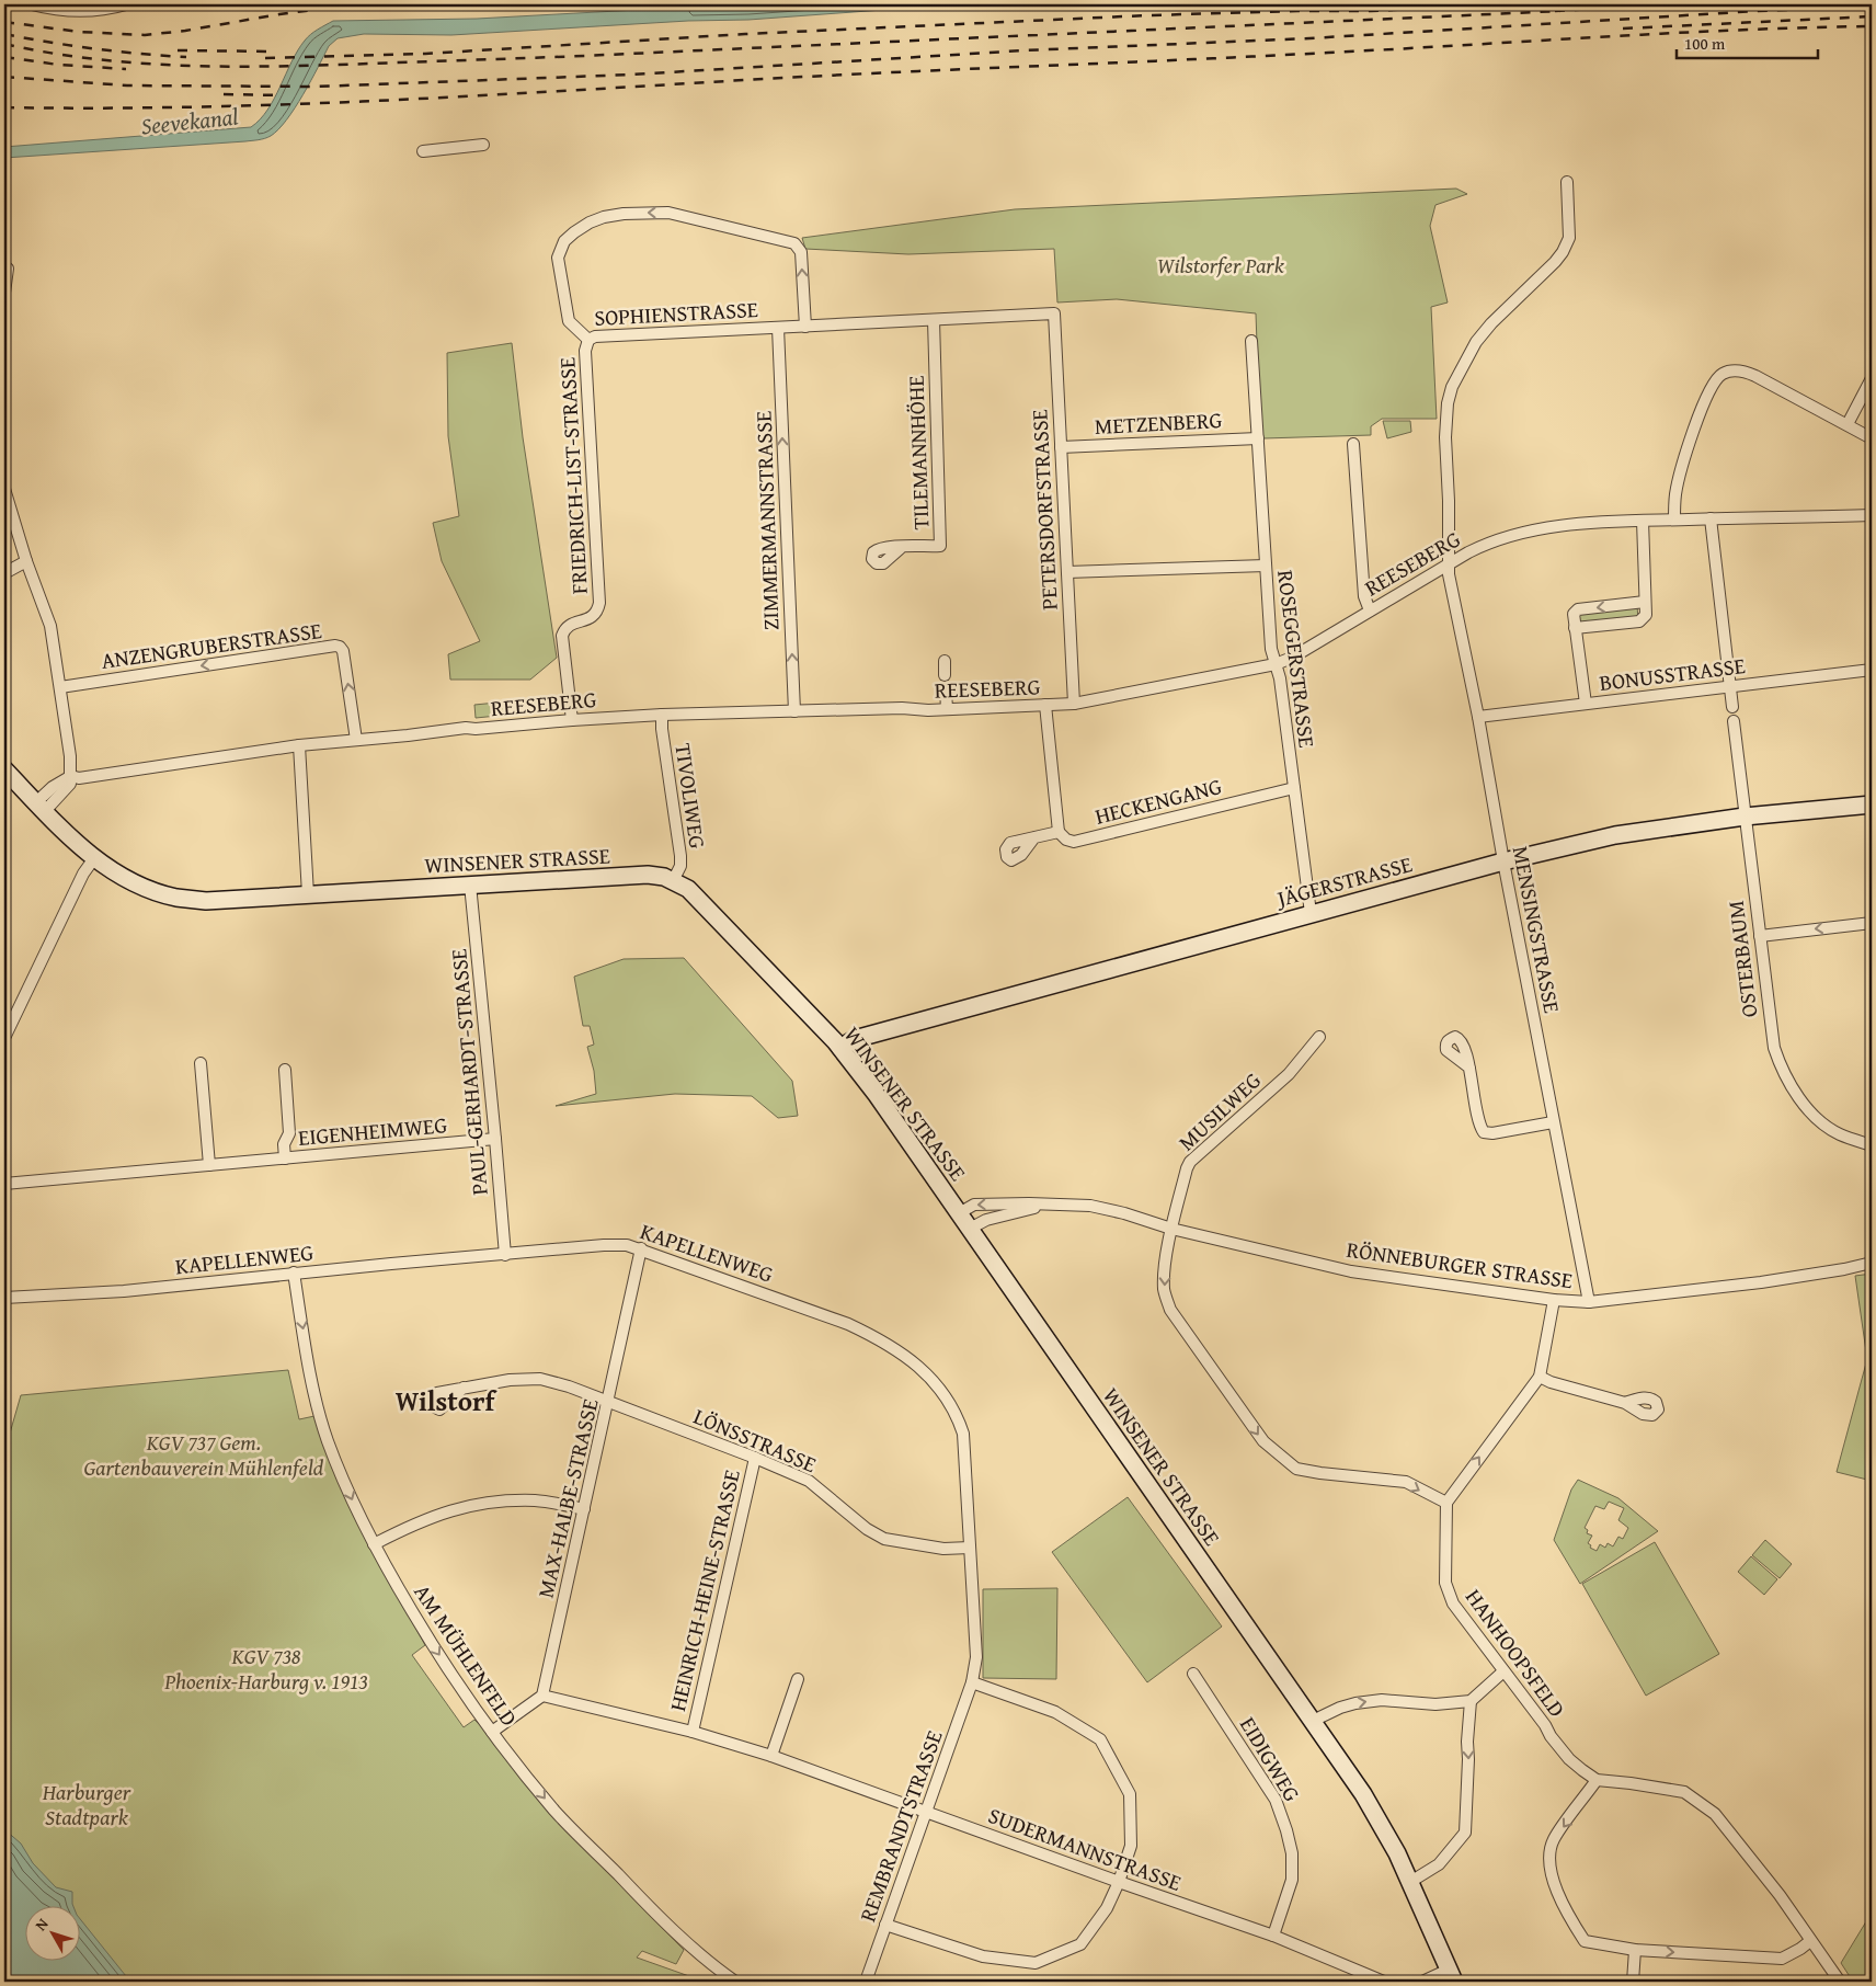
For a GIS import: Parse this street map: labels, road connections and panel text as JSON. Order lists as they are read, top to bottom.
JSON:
{
  "streets": {
    "main road": ["WINSENER STRASSE", "JÄGERSTRASSE"],
    "street": [
      "SOPHIENSTRASSE",
      "METZENBERG",
      "TILEMANNHÖHE",
      "FRIEDRICH-LIST-STRASSE",
      "PETERSDORFSTRASSE",
      "ZIMMERMANNSTRASSE",
      "REESEBERG",
      "ANZENGRUBERSTRASSE",
      "ROSEGGERSTRASSE",
      "BONUSSTRASSE",
      "TIVOLIWEG",
      "HECKENGANG",
      "MENSINGSTRASSE",
      "OSTERBAUM",
      "PAUL-GERHARDT-STRASSE",
      "MUSILWEG",
      "EIGENHEIMWEG",
      "KAPELLENWEG",
      "RÖNNEBURGER STRASSE",
      "LÖNSSTRASSE",
      "MAX-HALBE-STRASSE",
      "HEINRICH-HEINE-STRASSE",
      "HANHOOPSFELD",
      "AM MÜHLENFELD",
      "EIDIGWEG",
      "REMBRANDTSTRASSE",
      "SUDERMANNSTRASSE"
    ]
  },
  "crossings": [
    ["SOPHIENSTRASSE", "TILEMANNHÖHE"],
    ["SOPHIENSTRASSE", "FRIEDRICH-LIST-STRASSE"],
    ["SOPHIENSTRASSE", "PETERSDORFSTRASSE"],
    ["SOPHIENSTRASSE", "ZIMMERMANNSTRASSE"],
    ["METZENBERG", "PETERSDORFSTRASSE"],
    ["METZENBERG", "ROSEGGERSTRASSE"],
    ["FRIEDRICH-LIST-STRASSE", "REESEBERG"],
    ["PETERSDORFSTRASSE", "REESEBERG"],
    ["ZIMMERMANNSTRASSE", "REESEBERG"],
    ["REESEBERG", "ANZENGRUBERSTRASSE"],
    ["REESEBERG", "ROSEGGERSTRASSE"],
    ["REESEBERG", "TIVOLIWEG"],
    ["REESEBERG", "MENSINGSTRASSE"],
    ["ROSEGGERSTRASSE", "HECKENGANG"],
    ["ROSEGGERSTRASSE", "JÄGERSTRASSE"],
    ["BONUSSTRASSE", "MENSINGSTRASSE"],
    ["TIVOLIWEG", "WINSENER STRASSE"],
    ["WINSENER STRASSE", "JÄGERSTRASSE"],
    ["WINSENER STRASSE", "PAUL-GERHARDT-STRASSE"],
    ["WINSENER STRASSE", "RÖNNEBURGER STRASSE"],
    ["JÄGERSTRASSE", "MENSINGSTRASSE"],
    ["JÄGERSTRASSE", "OSTERBAUM"],
    ["MENSINGSTRASSE", "RÖNNEBURGER STRASSE"],
    ["PAUL-GERHARDT-STRASSE", "EIGENHEIMWEG"],
    ["PAUL-GERHARDT-STRASSE", "KAPELLENWEG"],
    ["MUSILWEG", "RÖNNEBURGER STRASSE"],
    ["KAPELLENWEG", "LÖNSSTRASSE"],
    ["KAPELLENWEG", "MAX-HALBE-STRASSE"],
    ["KAPELLENWEG", "AM MÜHLENFELD"],
    ["KAPELLENWEG", "REMBRANDTSTRASSE"],
    ["LÖNSSTRASSE", "MAX-HALBE-STRASSE"],
    ["LÖNSSTRASSE", "HEINRICH-HEINE-STRASSE"],
    ["MAX-HALBE-STRASSE", "SUDERMANNSTRASSE"],
    ["HEINRICH-HEINE-STRASSE", "SUDERMANNSTRASSE"],
    ["EIDIGWEG", "SUDERMANNSTRASSE"],
    ["REMBRANDTSTRASSE", "SUDERMANNSTRASSE"]
  ],
  "one_way": ["ZIMMERMANNSTRASSE", "AM MÜHLENFELD"],
  "districts": ["Wilstorf"],
  "water": ["Seevekanal"],
  "parks": [
    "Wilstorfer Park",
    "KGV 737 Gem. Gartenbauverein Mühlenfeld",
    "KGV 738 Phoenix-Harburg v. 1913",
    "Harburger Stadtpark"
  ],
  "scale_bar": "100 m",
  "north": "top left"
}
